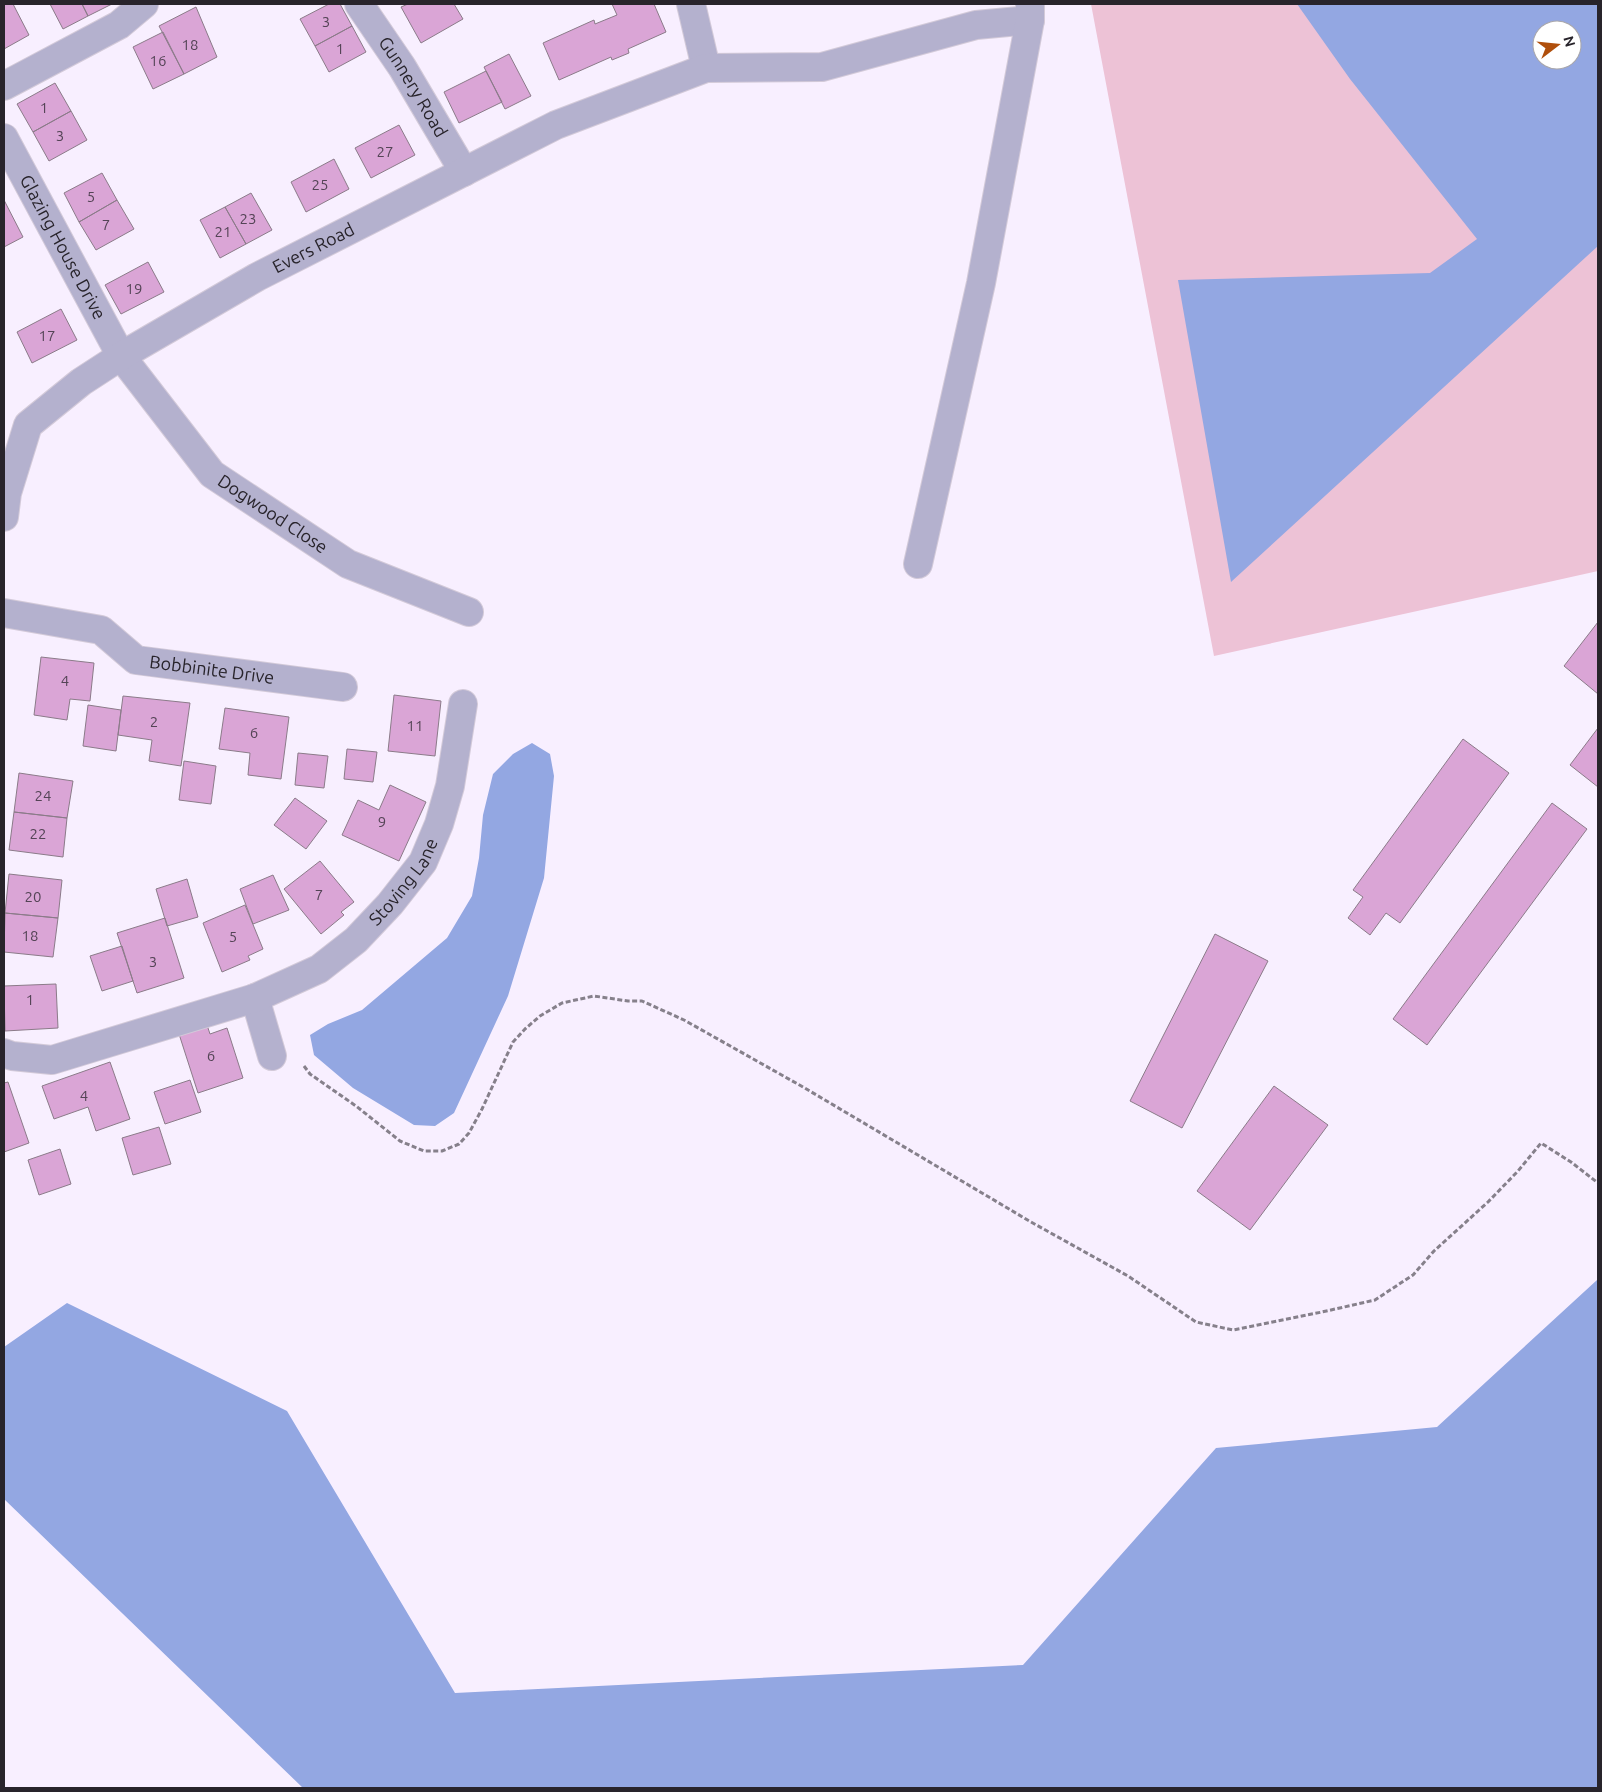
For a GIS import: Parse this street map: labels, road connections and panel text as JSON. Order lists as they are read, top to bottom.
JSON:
{
  "streets": {
    "street": [
      "Gunnery Road",
      "Glazing House Drive",
      "Evers Road",
      "Dogwood Close",
      "Bobbinite Drive",
      "Stoving Lane"
    ]
  },
  "crossings": [
    ["Gunnery Road", "Evers Road"],
    ["Glazing House Drive", "Evers Road"],
    ["Glazing House Drive", "Dogwood Close"],
    ["Evers Road", "Dogwood Close"]
  ],
  "house_numbers": [
    "3",
    "18",
    "1",
    "16",
    "1",
    "3",
    "27",
    "25",
    "5",
    "23",
    "7",
    "21",
    "19",
    "17",
    "4",
    "2",
    "11",
    "6",
    "24",
    "9",
    "22",
    "7",
    "20",
    "18",
    "5",
    "3",
    "1",
    "6",
    "4"
  ],
  "north": "right"
}
